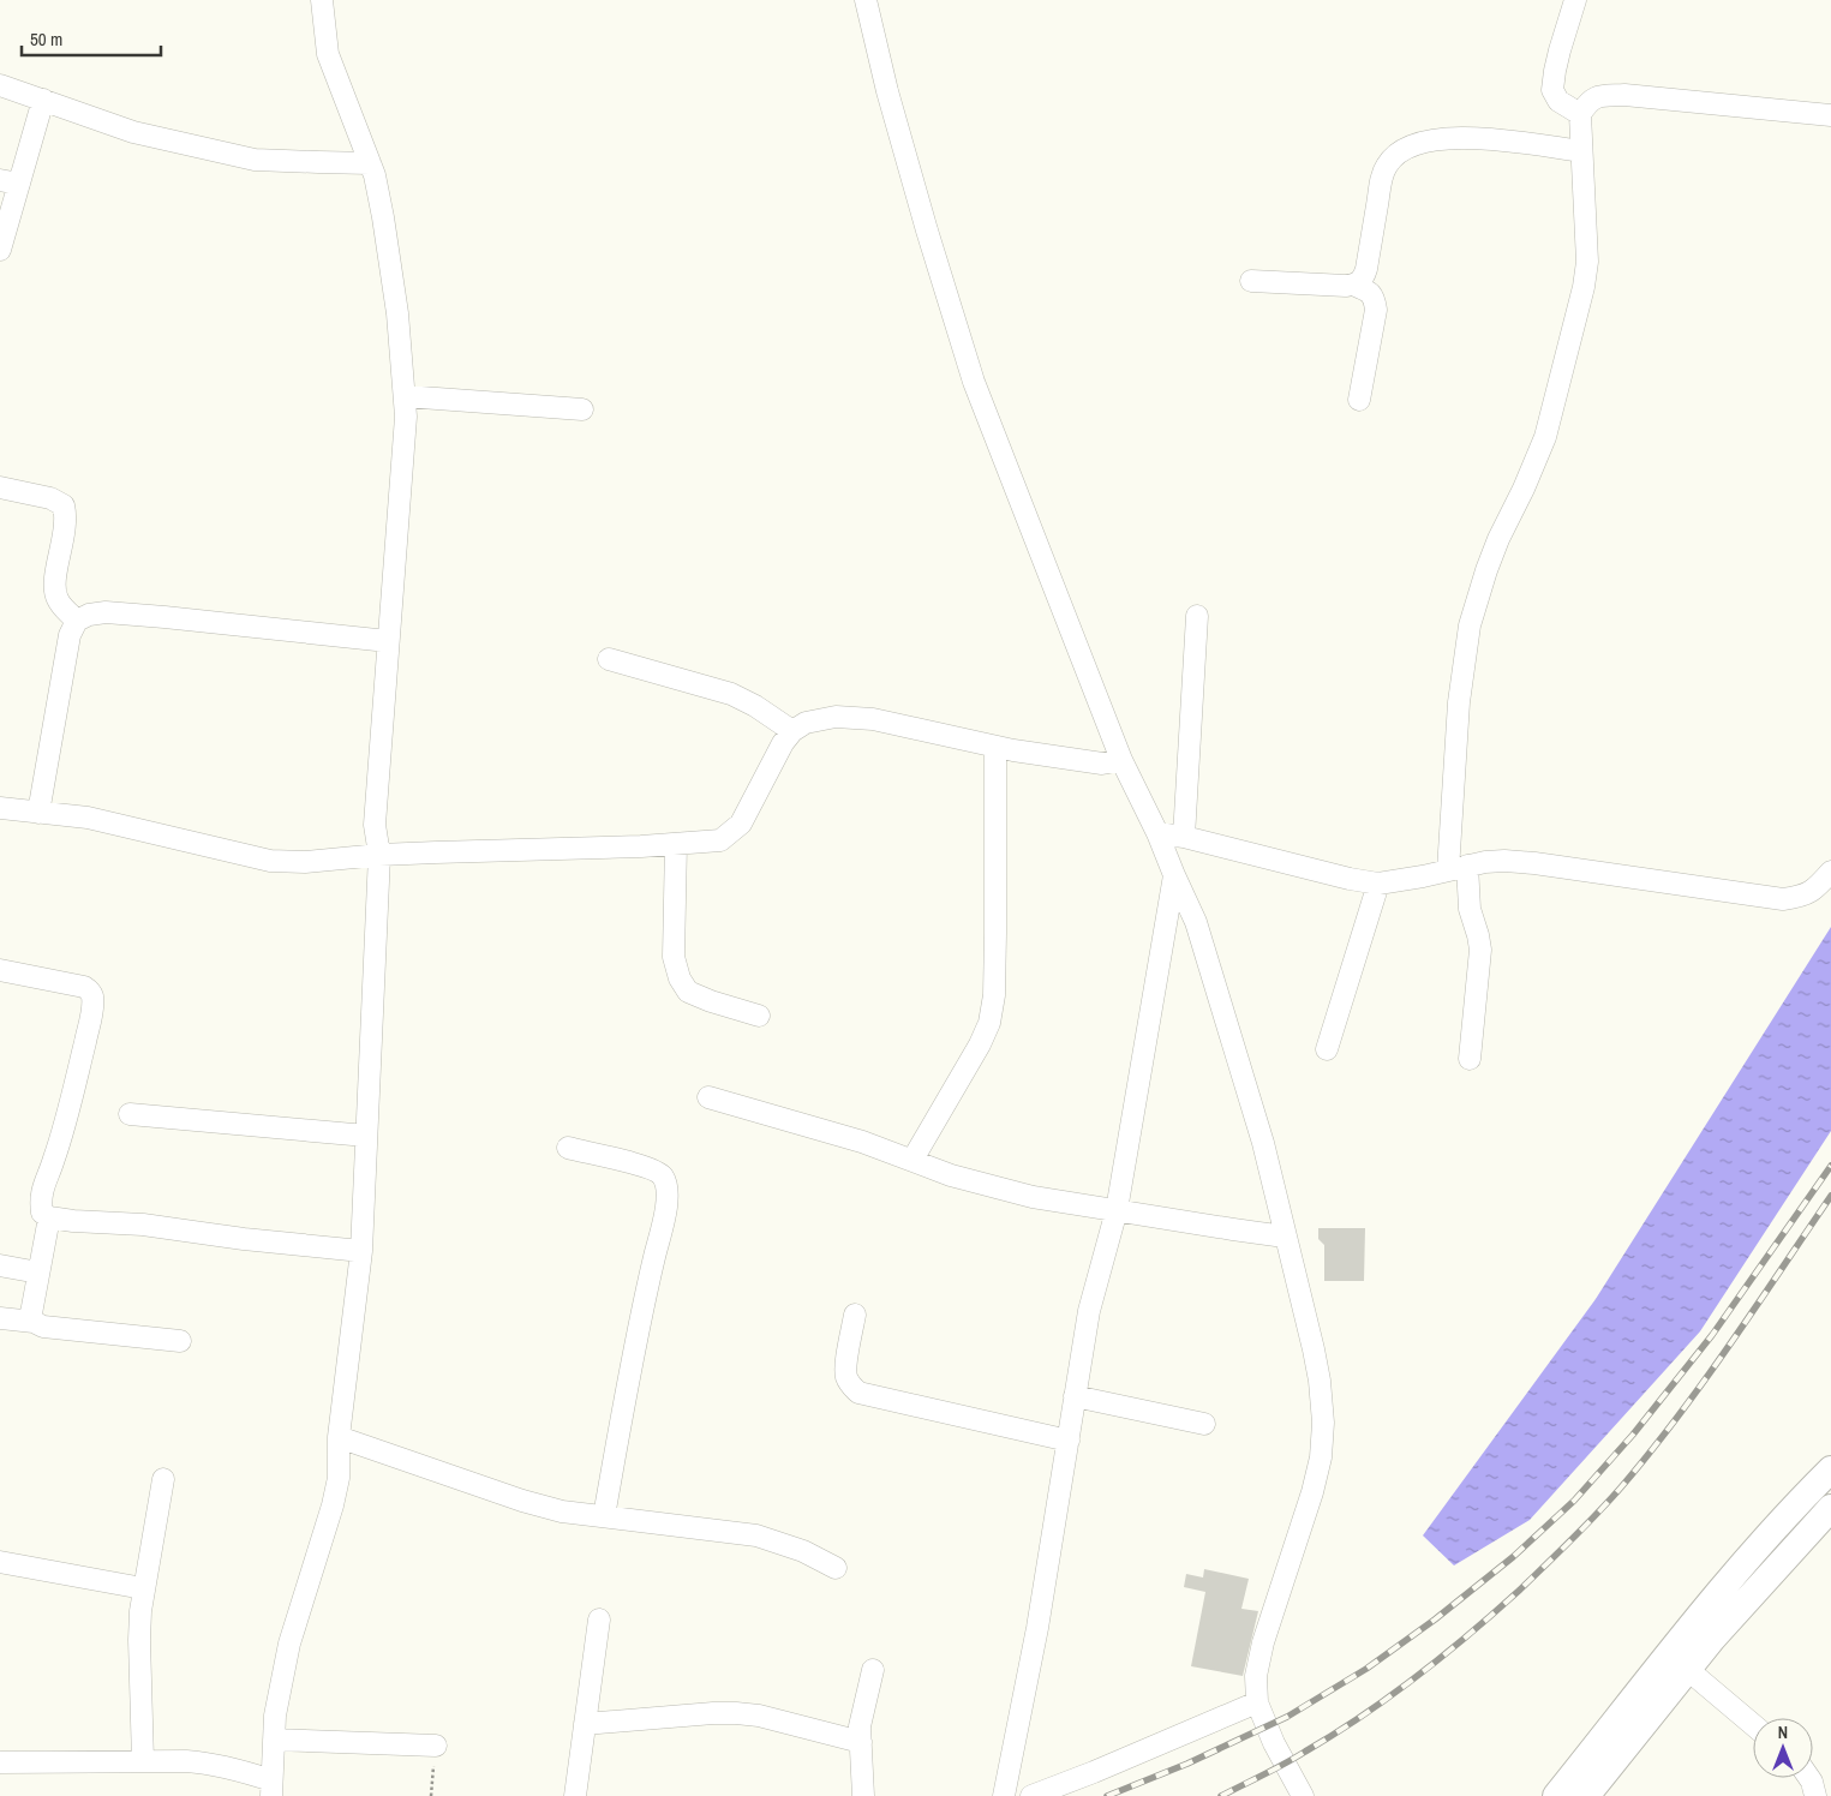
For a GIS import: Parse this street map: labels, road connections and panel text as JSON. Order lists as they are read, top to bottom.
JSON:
{
  "scale_bar": "50 m",
  "north": "top"
}
